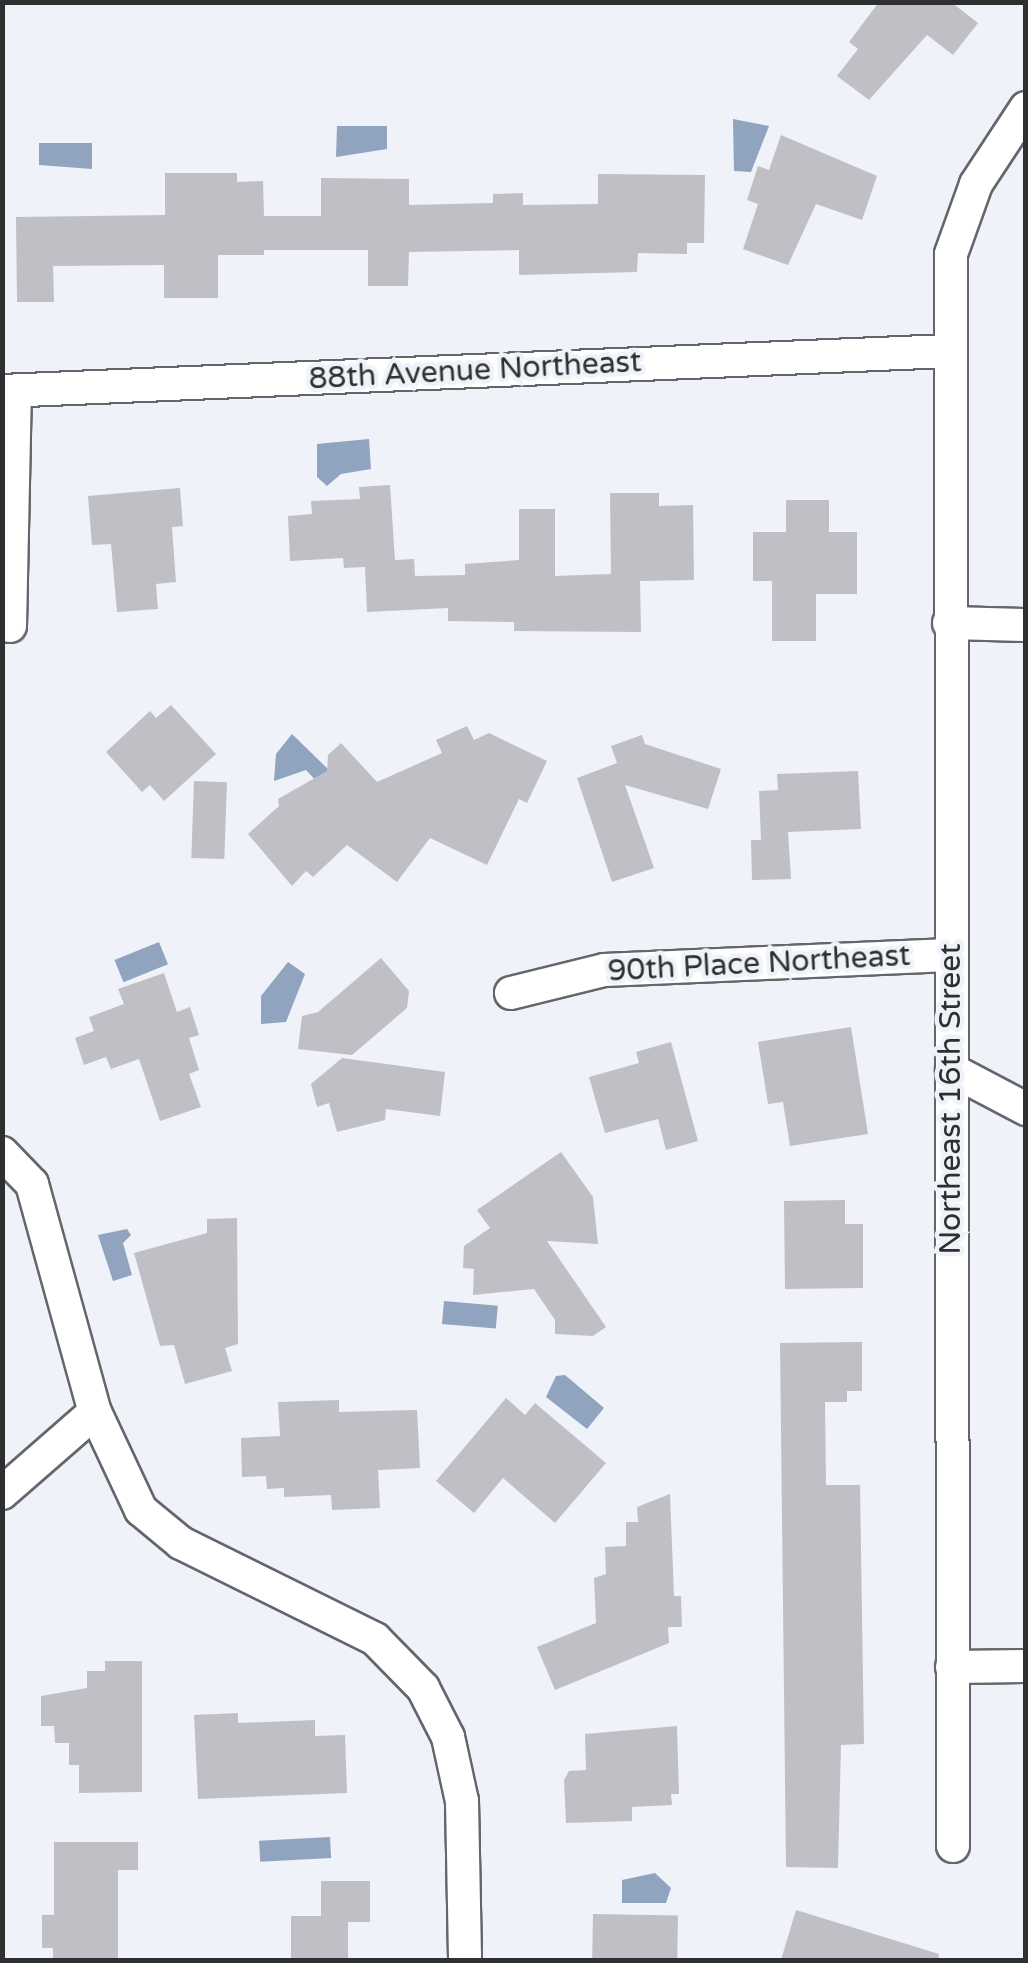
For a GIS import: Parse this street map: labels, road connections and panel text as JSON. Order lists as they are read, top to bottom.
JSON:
{
  "streets": {
    "street": ["88th Avenue Northeast", "90th Place Northeast", "Northeast 16th Street"]
  },
  "crossings": [
    ["88th Avenue Northeast", "Northeast 16th Street"],
    ["90th Place Northeast", "Northeast 16th Street"]
  ]
}
